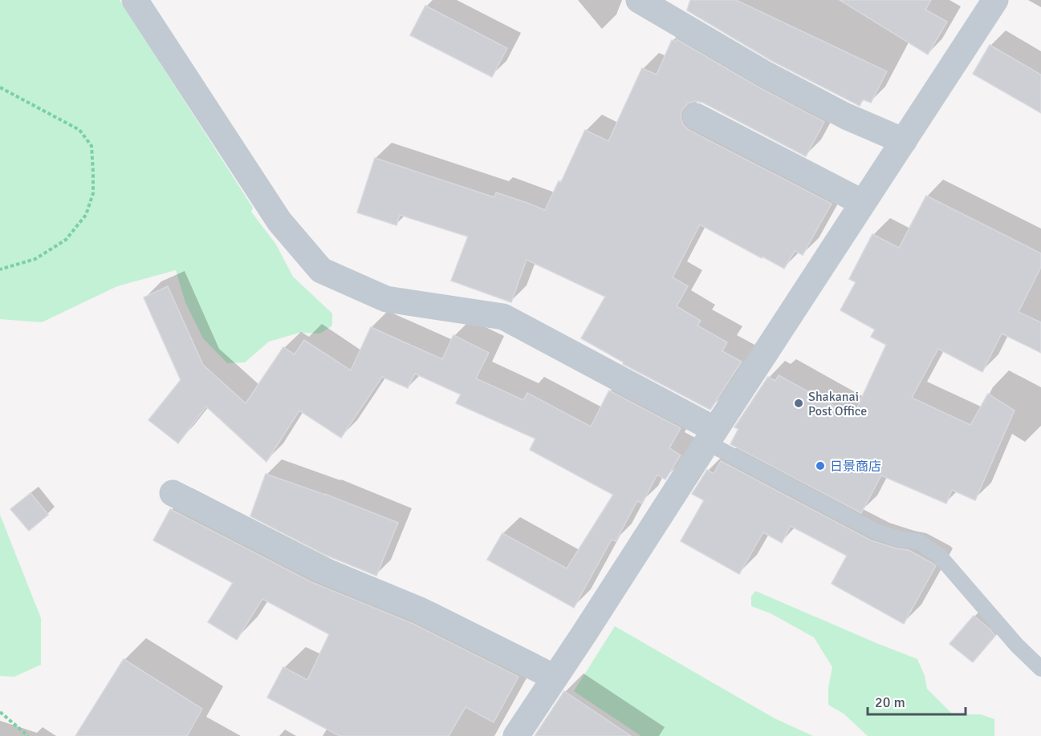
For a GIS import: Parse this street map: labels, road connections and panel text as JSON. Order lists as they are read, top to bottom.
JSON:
{
  "places": ["Shakanai Post Office", "日景商店"],
  "scale_bar": "20 m"
}
